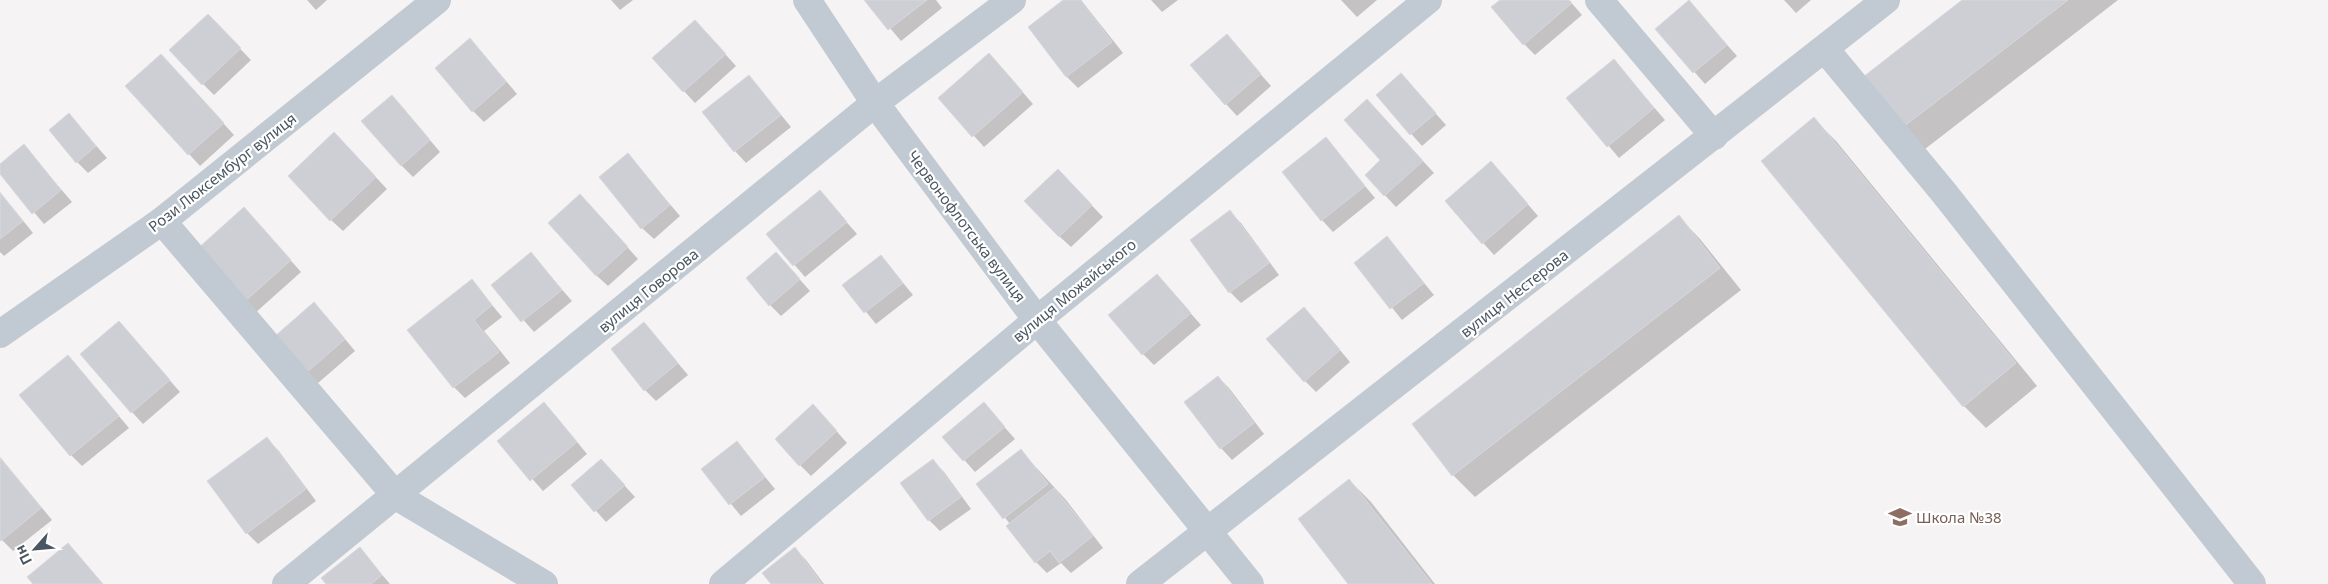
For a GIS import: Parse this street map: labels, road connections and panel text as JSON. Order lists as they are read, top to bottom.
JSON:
{
  "streets": {
    "street": [
      "Рози Люксембург вулиця",
      "Червонофлотська вулиця",
      "вулиця Говорова",
      "вулиця Можайського",
      "вулиця Нестерова"
    ]
  },
  "crossings": [
    ["Червонофлотська вулиця", "вулиця Говорова"],
    ["Червонофлотська вулиця", "вулиця Можайського"],
    ["Червонофлотська вулиця", "вулиця Нестерова"]
  ],
  "places": {
    "school or university": ["Школа №38"]
  },
  "north": "bottom left"
}
